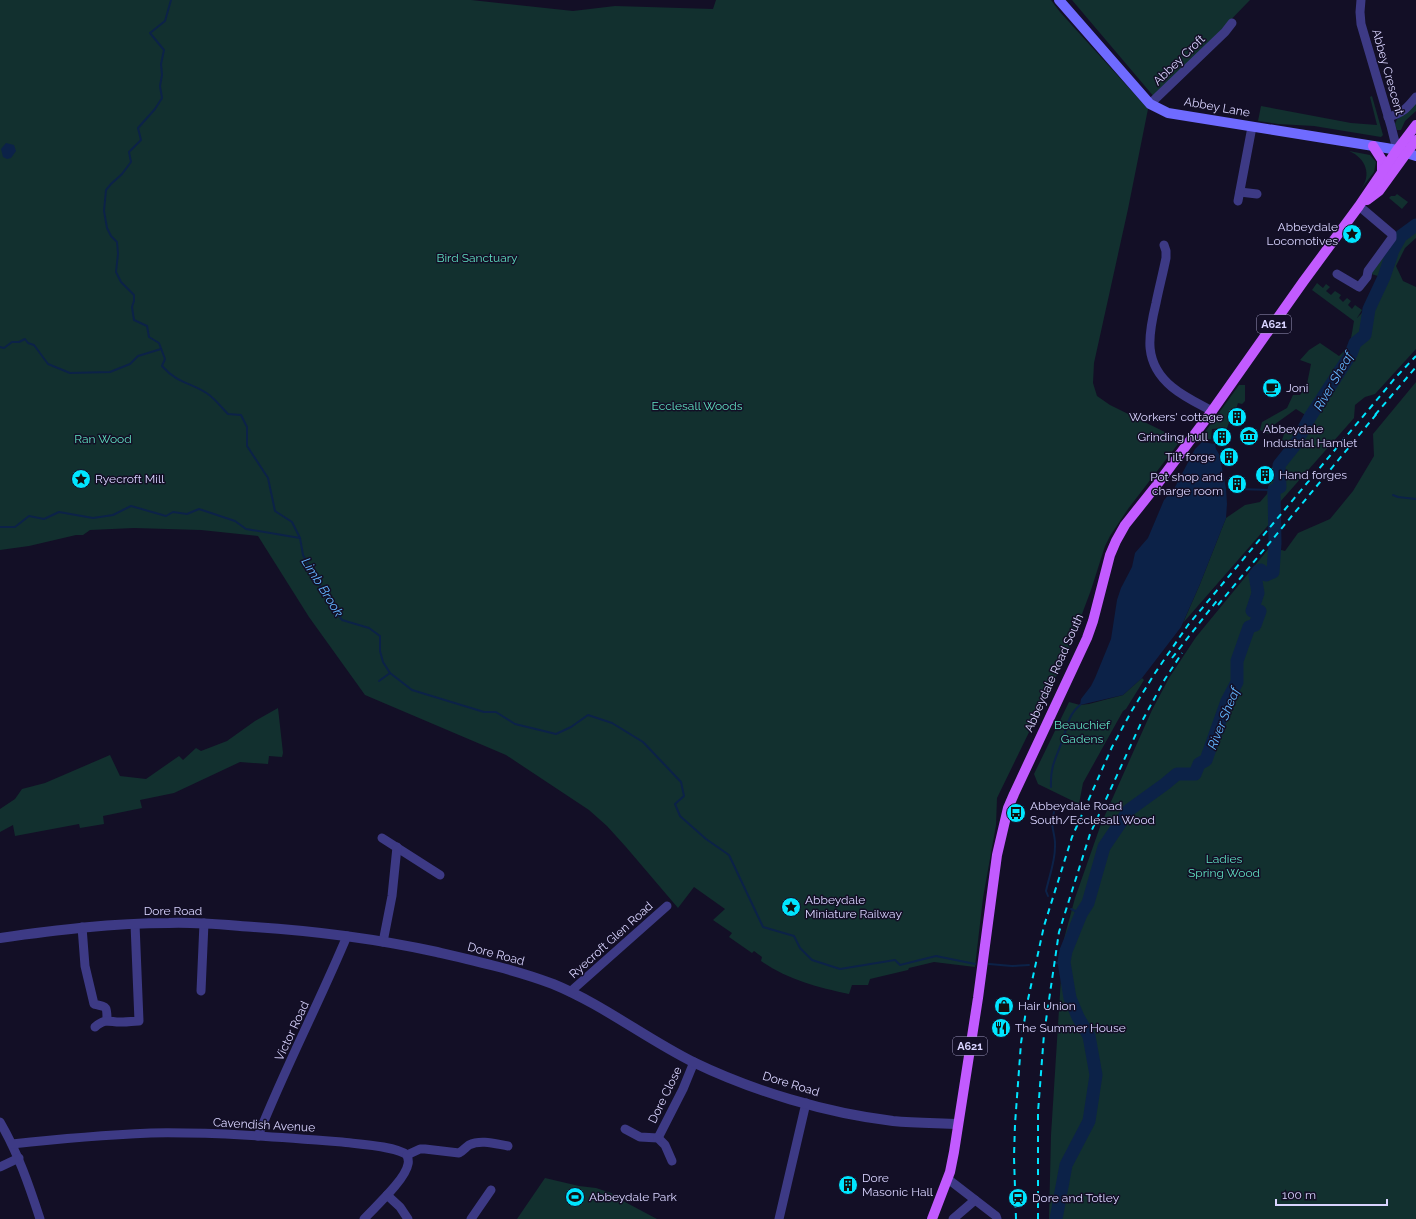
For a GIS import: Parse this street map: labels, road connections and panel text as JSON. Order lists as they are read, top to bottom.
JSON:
{
  "streets": {
    "main road": ["Abbey Lane", "A621", "Abbeydale Road South"],
    "street": [
      "Abbey Croft",
      "Abbey Crescent",
      "Dore Road",
      "Ryecroft Glen Road",
      "Victor Road",
      "Dore Close",
      "Cavendish Avenue"
    ]
  },
  "crossings": [
    ["Abbey Croft", "Abbey Lane"],
    ["Abbey Crescent", "Abbey Lane"],
    ["Abbey Crescent", "Abbeydale Road South"],
    ["Abbey Lane", "Abbeydale Road South"],
    ["Abbeydale Road South", "Dore Road"],
    ["Dore Road", "Ryecroft Glen Road"],
    ["Dore Road", "Victor Road"],
    ["Dore Road", "Dore Close"],
    ["Victor Road", "Cavendish Avenue"]
  ],
  "water": ["River Sheaf", "Limb Brook"],
  "parks": [
    "Bird Sanctuary",
    "Ecclesall Woods",
    "Ran Wood",
    "Beauchief Gadens",
    "Ladies Spring Wood"
  ],
  "places": {
    "place": ["Abbeydale Locomotives", "Ryecroft Mill", "Abbeydale Miniature Railway"],
    "cafe": ["Joni"],
    "building": [
      "Workers' cottage",
      "Grinding hull",
      "Tilt forge",
      "Hand forges",
      "Pot shop and charge room",
      "Dore Masonic Hall"
    ],
    "museum": ["Abbeydale Industrial Hamlet"],
    "bus stop": ["Abbeydale Road South/Ecclesall Wood"],
    "shop": ["Hair Union"],
    "restaurant": ["The Summer House"],
    "sports": ["Abbeydale Park"],
    "station": ["Dore and Totley"]
  },
  "scale_bar": "100 m"
}
